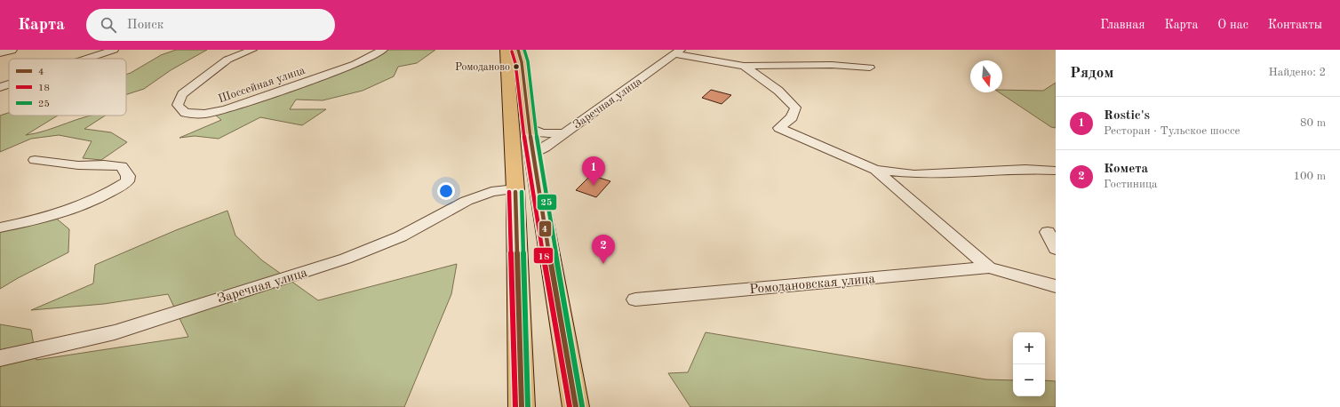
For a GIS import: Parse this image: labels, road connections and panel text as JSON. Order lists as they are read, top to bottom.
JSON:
{
  "streets": {
    "street": ["Шоссейная улица", "Заречная улица", "Ромодановская улица"]
  },
  "places": ["Ромоданово"],
  "lines": ["transit line 4", "transit line 25", "transit line 18"],
  "legend": ["4", "18", "25"],
  "north": "bottom",
  "page": {
    "header": "Карта",
    "search": "Поиск",
    "nav": [
      "Главная",
      "Карта",
      "О нас",
      "Контакты"
    ],
    "heading": ["Рядом", "Найдено: 2"],
    "list": [
      {
        "mark": "1",
        "name": "Rostic's",
        "note": "Ресторан · Тульское шоссе",
        "value": "80 m"
      },
      {
        "mark": "2",
        "name": "Комета",
        "note": "Гостиница",
        "value": "100 m"
      }
    ],
    "pins": ["1", "2"],
    "map_buttons": ["+", "−"]
  }
}
